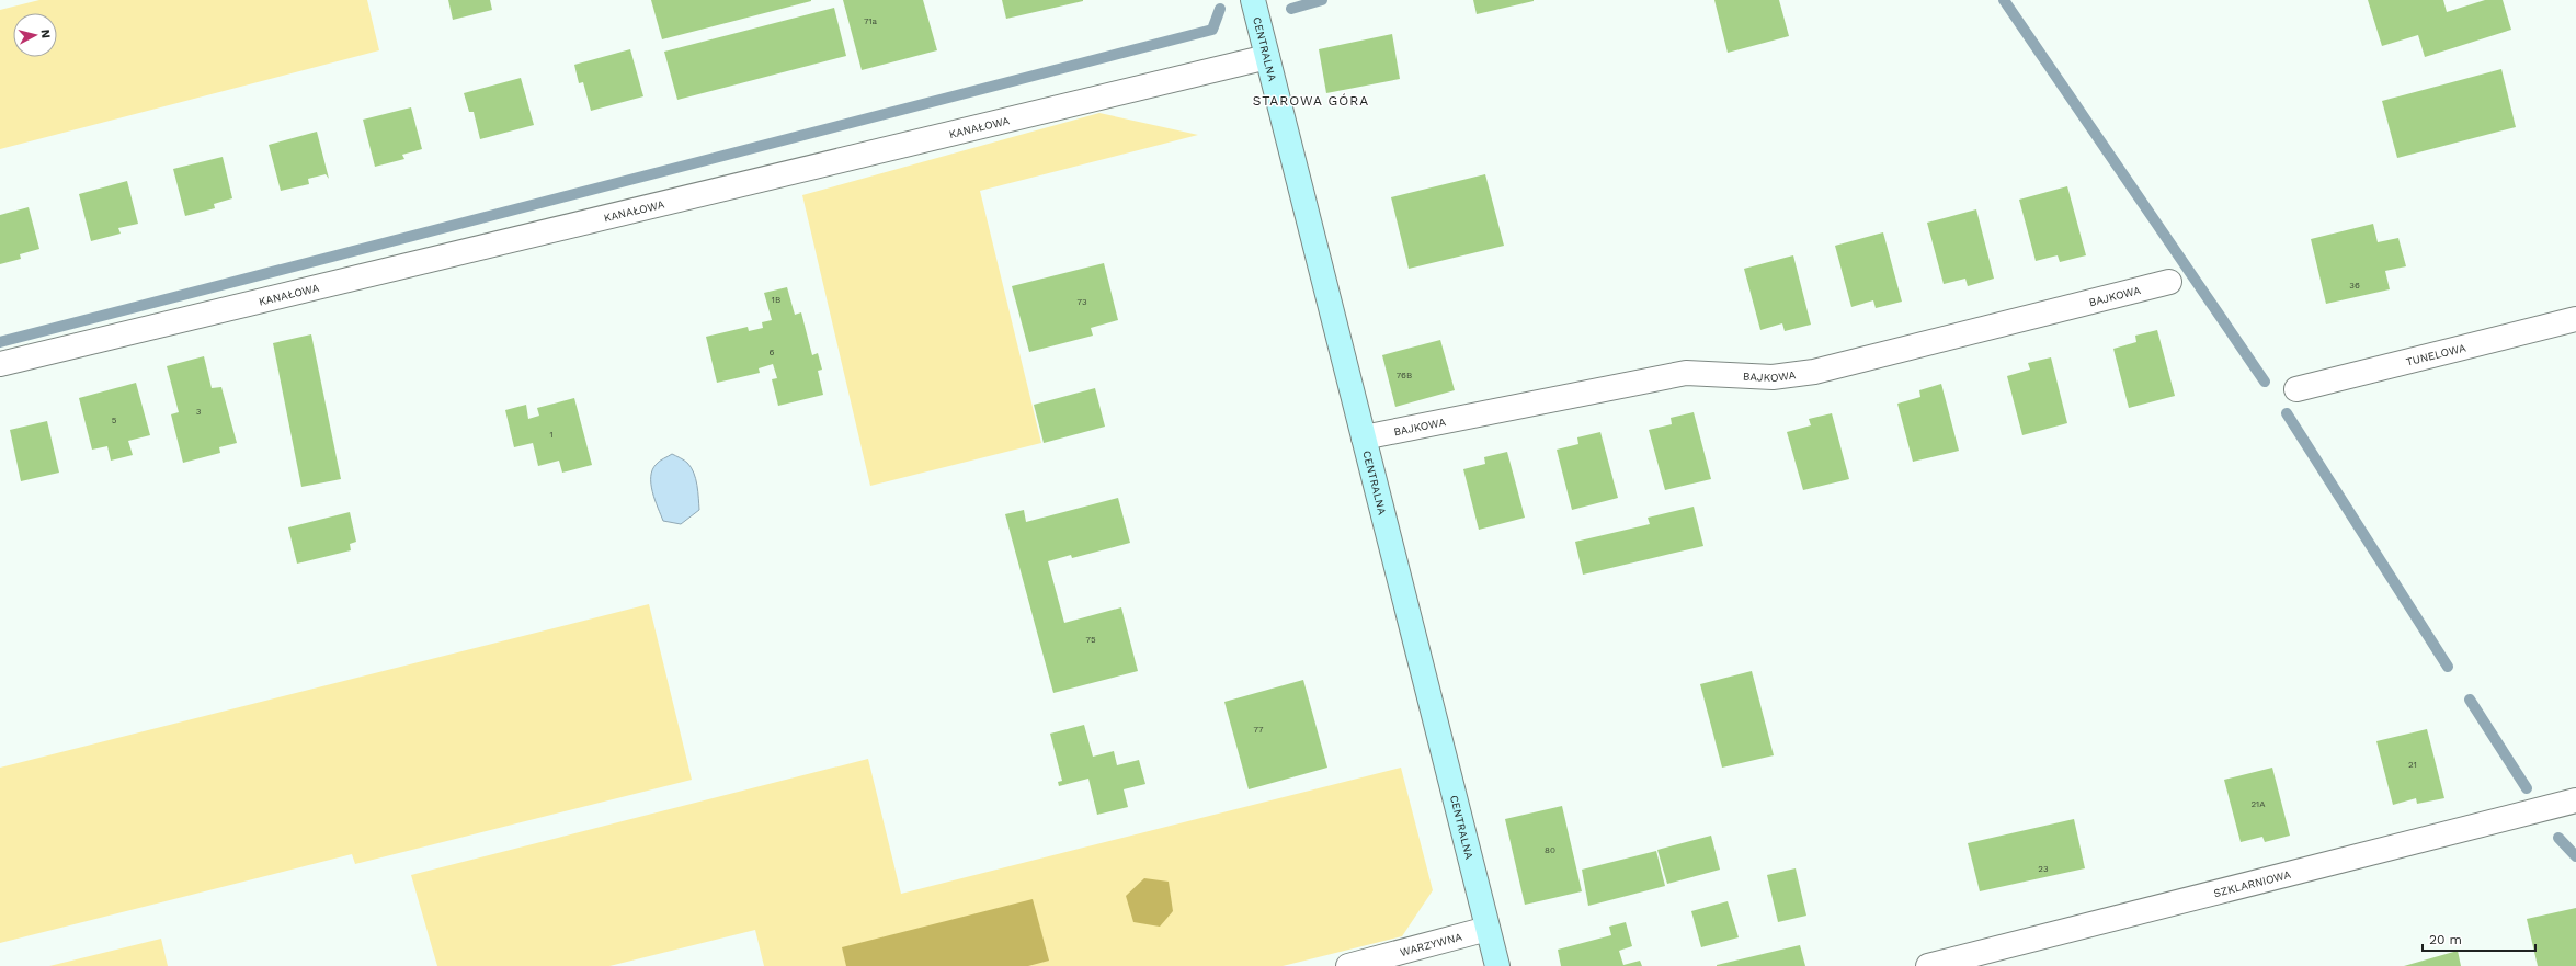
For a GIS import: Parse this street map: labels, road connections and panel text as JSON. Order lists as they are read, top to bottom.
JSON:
{
  "streets": {
    "street": [
      "CENTRALNA",
      "KANAŁOWA",
      "BAJKOWA",
      "TUNELOWA",
      "SZKLARNIOWA",
      "WARZYWNA"
    ]
  },
  "crossings": [
    ["CENTRALNA", "KANAŁOWA"],
    ["CENTRALNA", "BAJKOWA"],
    ["CENTRALNA", "WARZYWNA"]
  ],
  "districts": ["STAROWA GÓRA"],
  "house_numbers": [
    "71a",
    "36",
    "1B",
    "73",
    "6",
    "76B",
    "3",
    "5",
    "1",
    "75",
    "77",
    "21",
    "21A",
    "80",
    "23"
  ],
  "scale_bar": "20 m",
  "north": "right"
}
